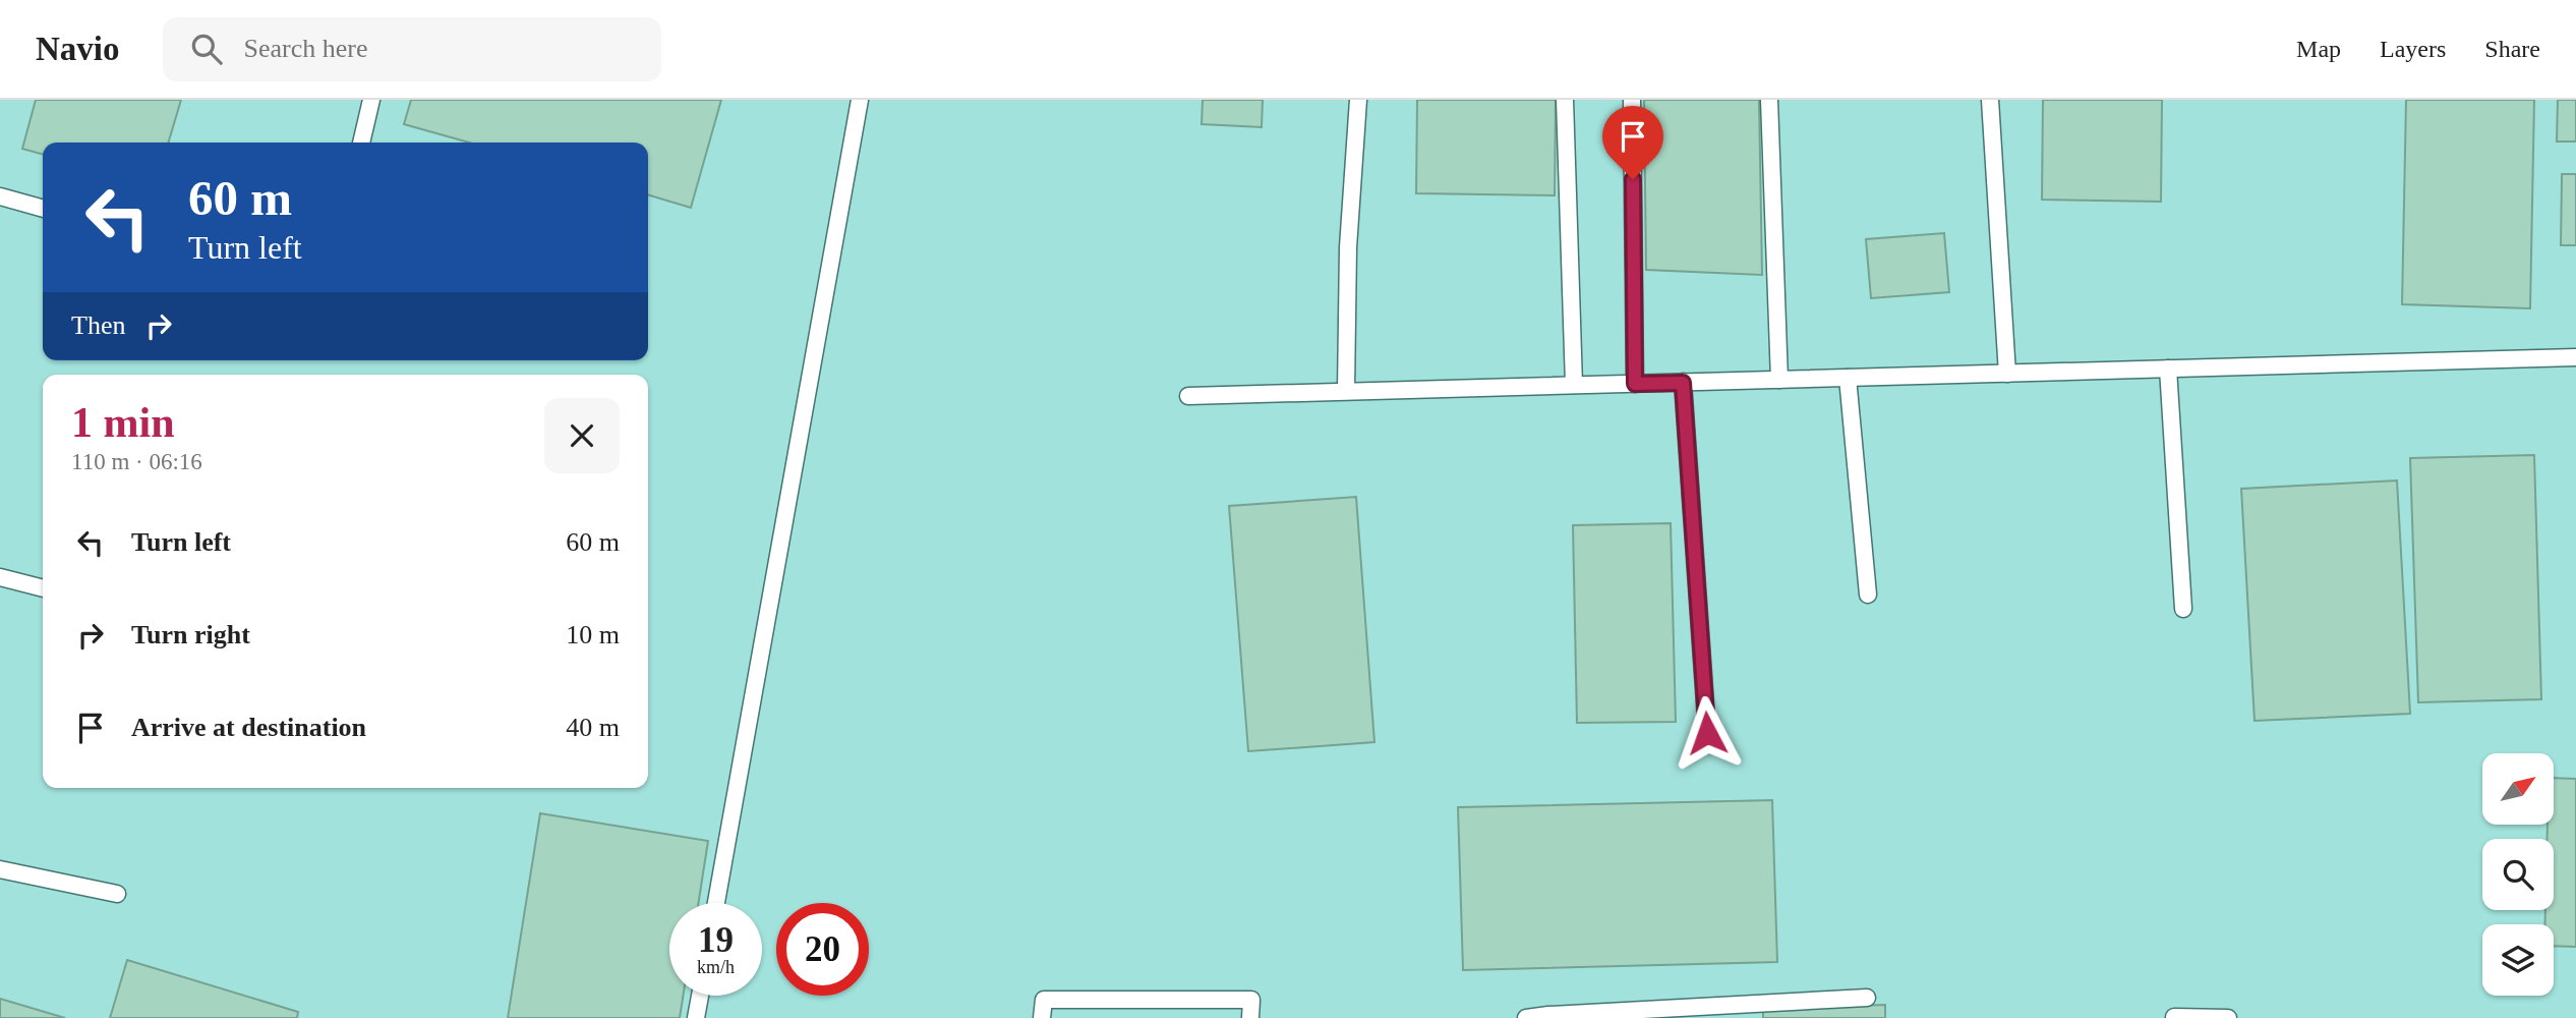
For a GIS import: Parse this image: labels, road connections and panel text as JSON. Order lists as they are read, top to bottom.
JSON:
{
  "north": "top right",
  "page": {
    "header": "Navio",
    "search": "Search here",
    "nav": ["Map", "Layers", "Share"],
    "turn": ["60 m", "Turn left"],
    "then": "Then",
    "heading": ["1 min", "110 m · 06:16"],
    "list": [
      {
        "name": "Turn left",
        "value": "60 m"
      },
      {
        "name": "Turn right",
        "value": "10 m"
      },
      {
        "name": "Arrive at destination",
        "value": "40 m"
      }
    ],
    "speed": "19 km/h",
    "limit": "20"
  }
}
